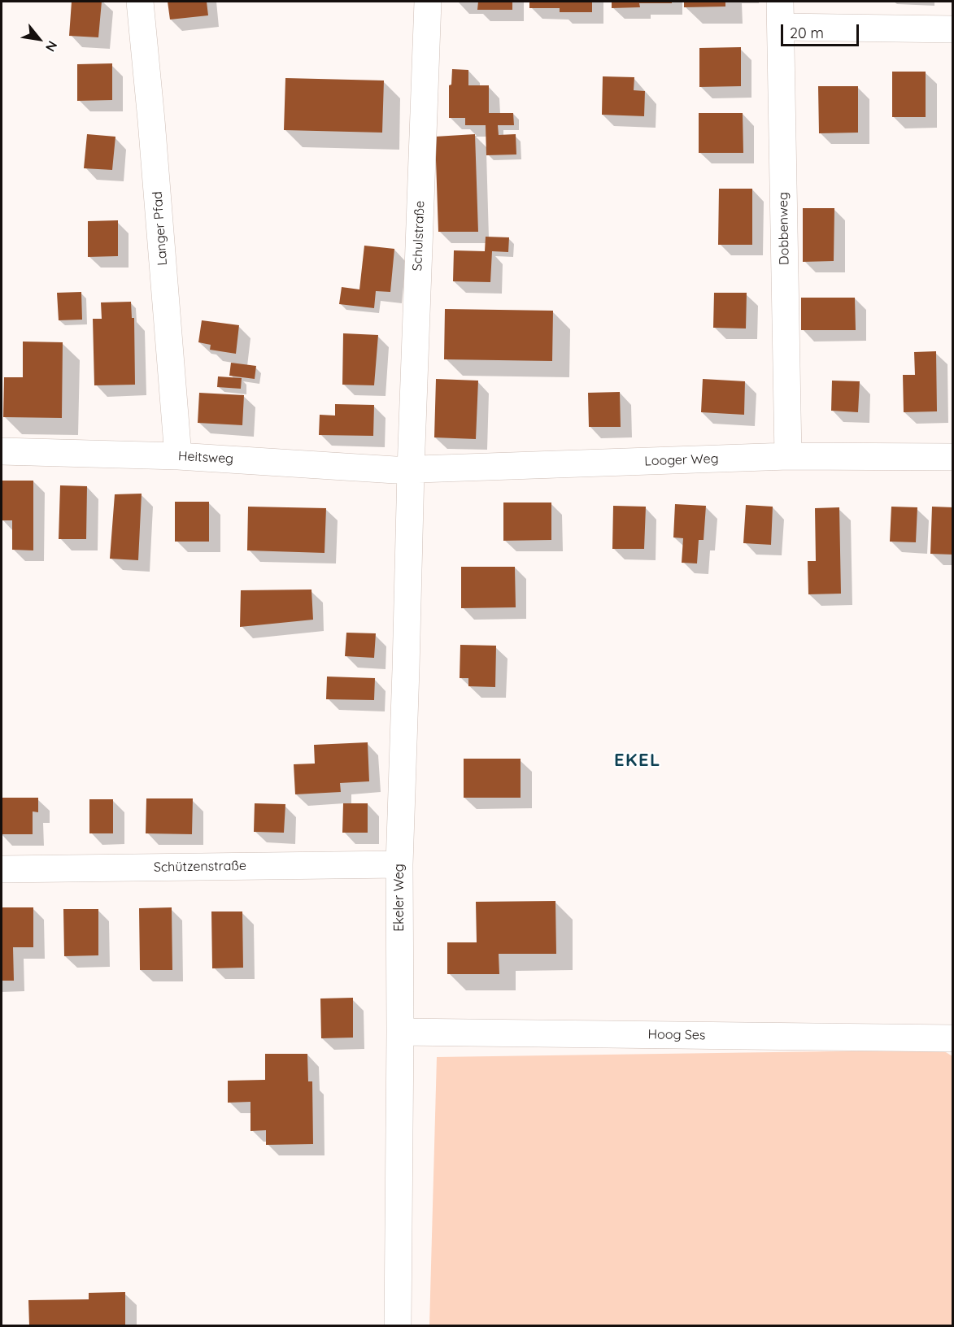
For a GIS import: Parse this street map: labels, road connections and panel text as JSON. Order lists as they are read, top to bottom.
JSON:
{
  "streets": {
    "street": [
      "Langer Pfad",
      "Dobbenweg",
      "Schulstraße",
      "Heitsweg",
      "Looger Weg",
      "Schützenstraße",
      "Ekeler Weg",
      "Hoog Ses"
    ]
  },
  "crossings": [
    ["Langer Pfad", "Heitsweg"],
    ["Dobbenweg", "Looger Weg"],
    ["Schulstraße", "Heitsweg"],
    ["Schulstraße", "Looger Weg"],
    ["Schulstraße", "Ekeler Weg"],
    ["Heitsweg", "Looger Weg"],
    ["Heitsweg", "Ekeler Weg"],
    ["Looger Weg", "Ekeler Weg"],
    ["Schützenstraße", "Ekeler Weg"],
    ["Ekeler Weg", "Hoog Ses"]
  ],
  "districts": ["EKEL"],
  "scale_bar": "20 m",
  "north": "bottom right"
}
